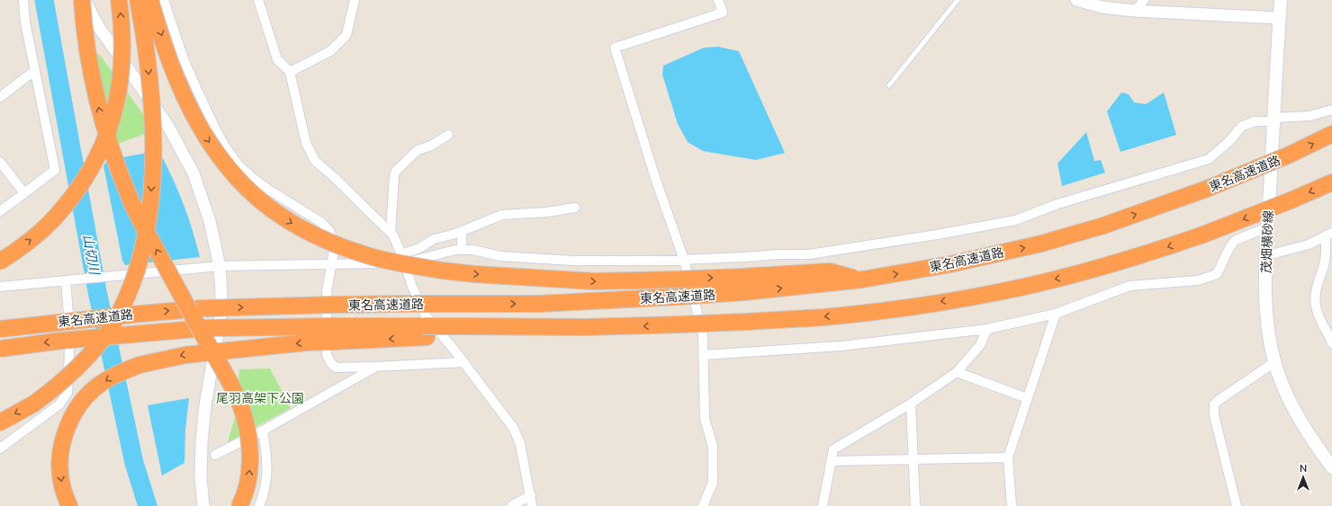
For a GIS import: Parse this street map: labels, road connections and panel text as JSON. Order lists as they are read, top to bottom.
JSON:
{
  "streets": {
    "highway": ["東名高速道路"],
    "main road": ["茂畑横砂線"]
  },
  "water": ["山切川"],
  "parks": ["尾羽高架下公園"],
  "north": "top"
}
